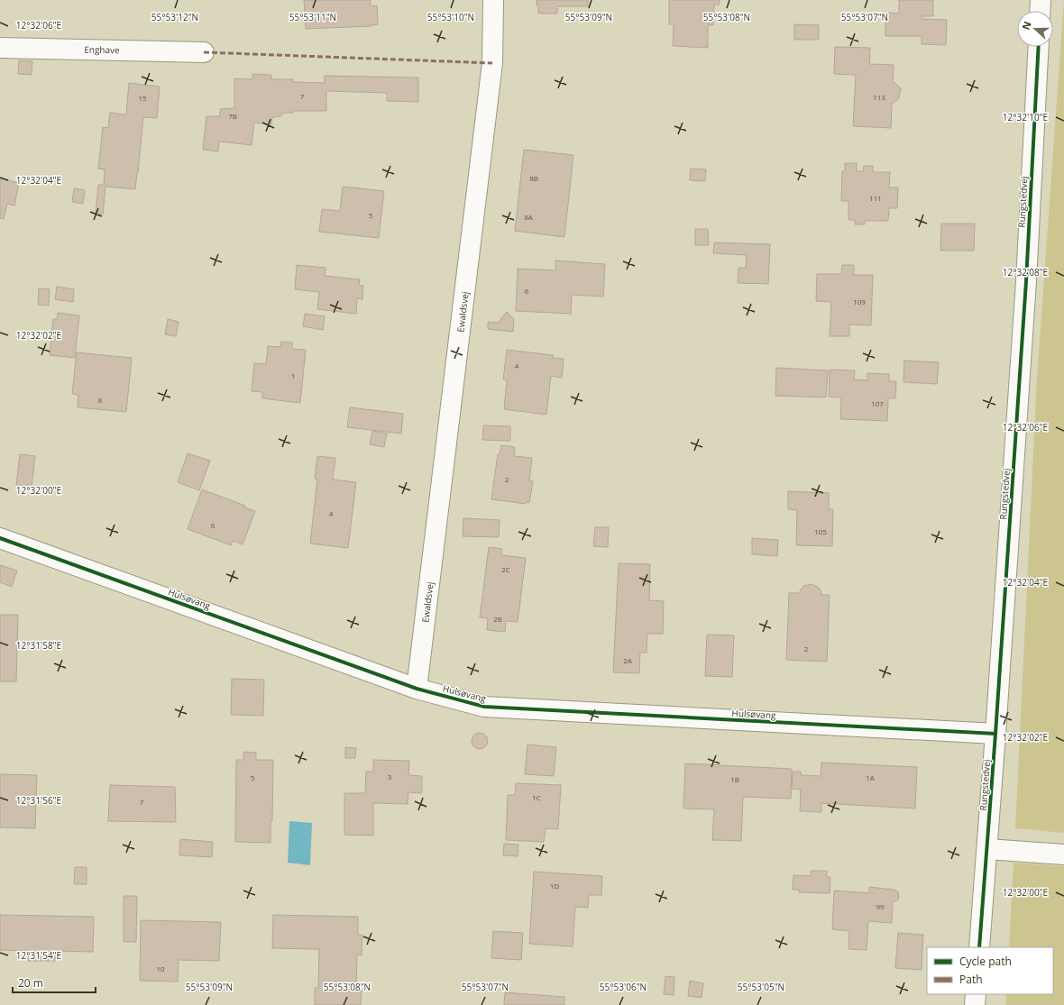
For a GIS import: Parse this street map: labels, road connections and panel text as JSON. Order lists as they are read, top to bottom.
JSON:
{
  "streets": {
    "street": [
      "Enghave",
      "Rungstedvej",
      "Ewaldsvej",
      "Hulsøvang"
    ]
  },
  "crossings": [
    ["Rungstedvej", "Hulsøvang"],
    ["Ewaldsvej", "Hulsøvang"]
  ],
  "house_numbers": [
    "7",
    "113",
    "15",
    "7B",
    "8B",
    "111",
    "5",
    "8A",
    "6",
    "109",
    "4",
    "1",
    "8",
    "107",
    "2",
    "4",
    "6",
    "105",
    "2C",
    "2B",
    "2",
    "2A",
    "3",
    "5",
    "1A",
    "1B",
    "1C",
    "7",
    "1D",
    "99",
    "10"
  ],
  "legend": ["Cycle path", "Path"],
  "scale_bar": "20 m",
  "north": "left",
  "coordinates": [
    "55°53'12\"N",
    "55°53'11\"N",
    "55°53'10\"N",
    "55°53'09\"N",
    "55°53'08\"N",
    "55°53'07\"N",
    "12°32'06\"E",
    "12°32'10\"E",
    "12°32'04\"E",
    "12°32'08\"E",
    "12°32'02\"E",
    "12°32'00\"E",
    "12°31'58\"E",
    "12°31'56\"E",
    "12°31'54\"E",
    "55°53'06\"N",
    "55°53'05\"N"
  ]
}
